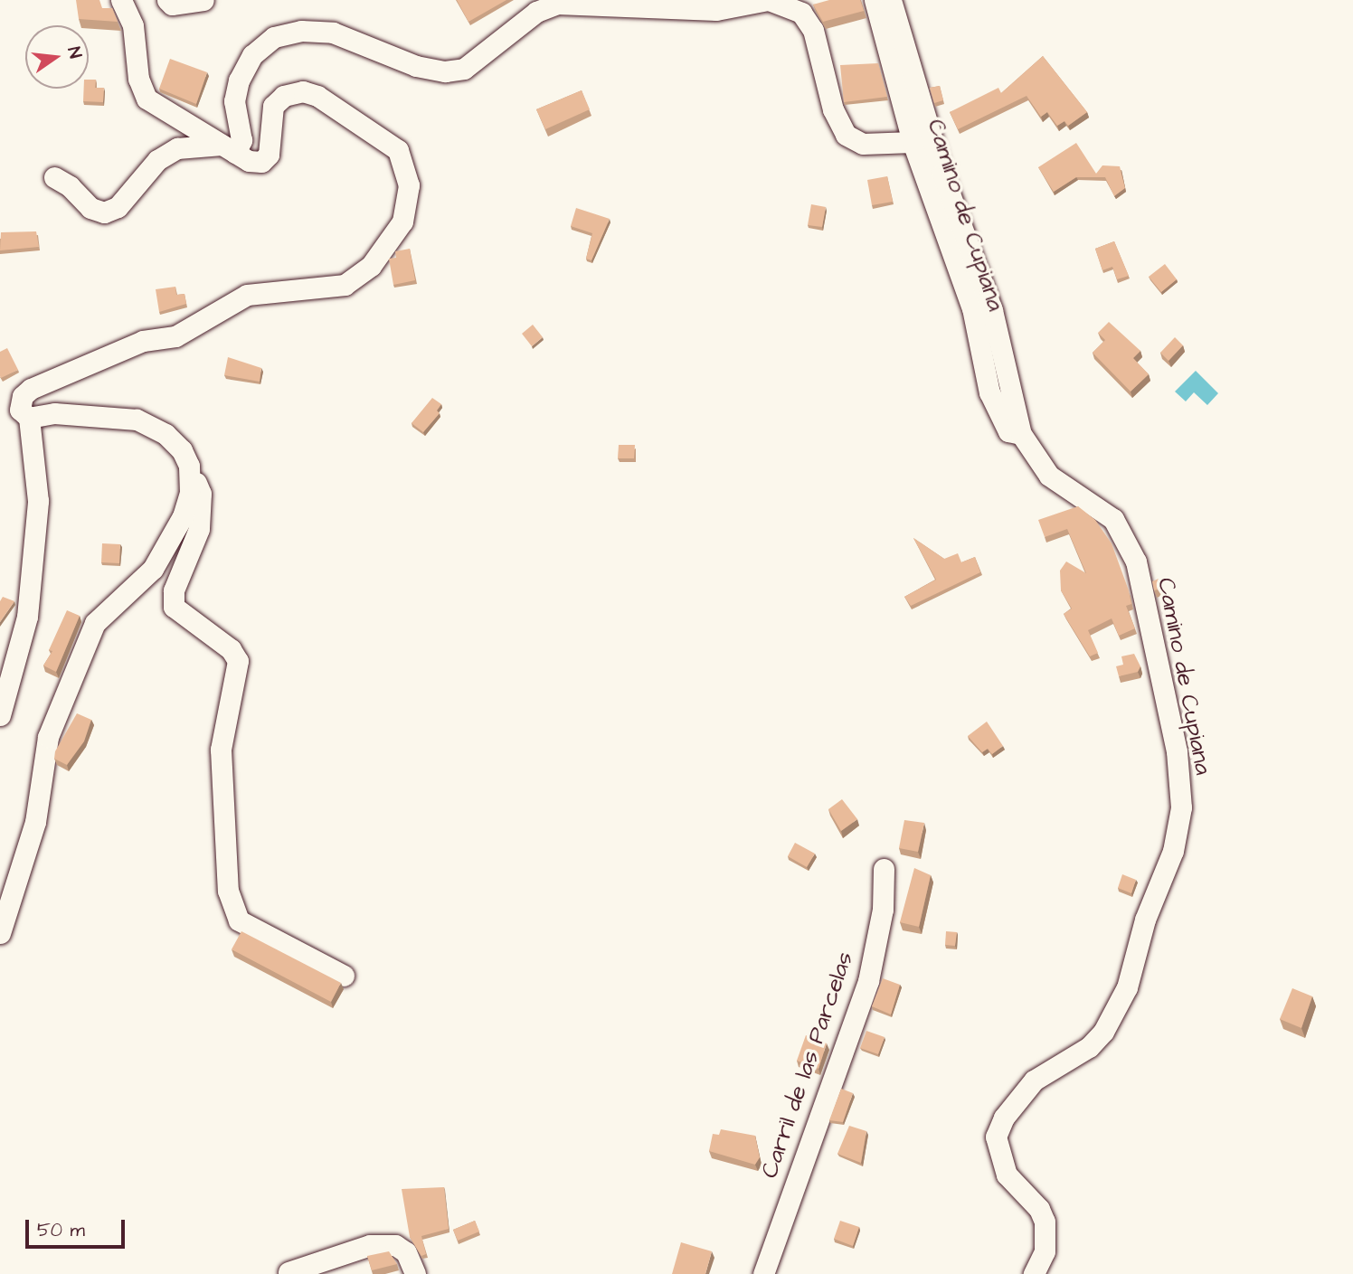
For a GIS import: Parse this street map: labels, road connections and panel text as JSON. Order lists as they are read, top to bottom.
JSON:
{
  "streets": {
    "street": ["Camino de Cupiana", "Carril de las Parcelas"]
  },
  "scale_bar": "50 m",
  "north": "right"
}
